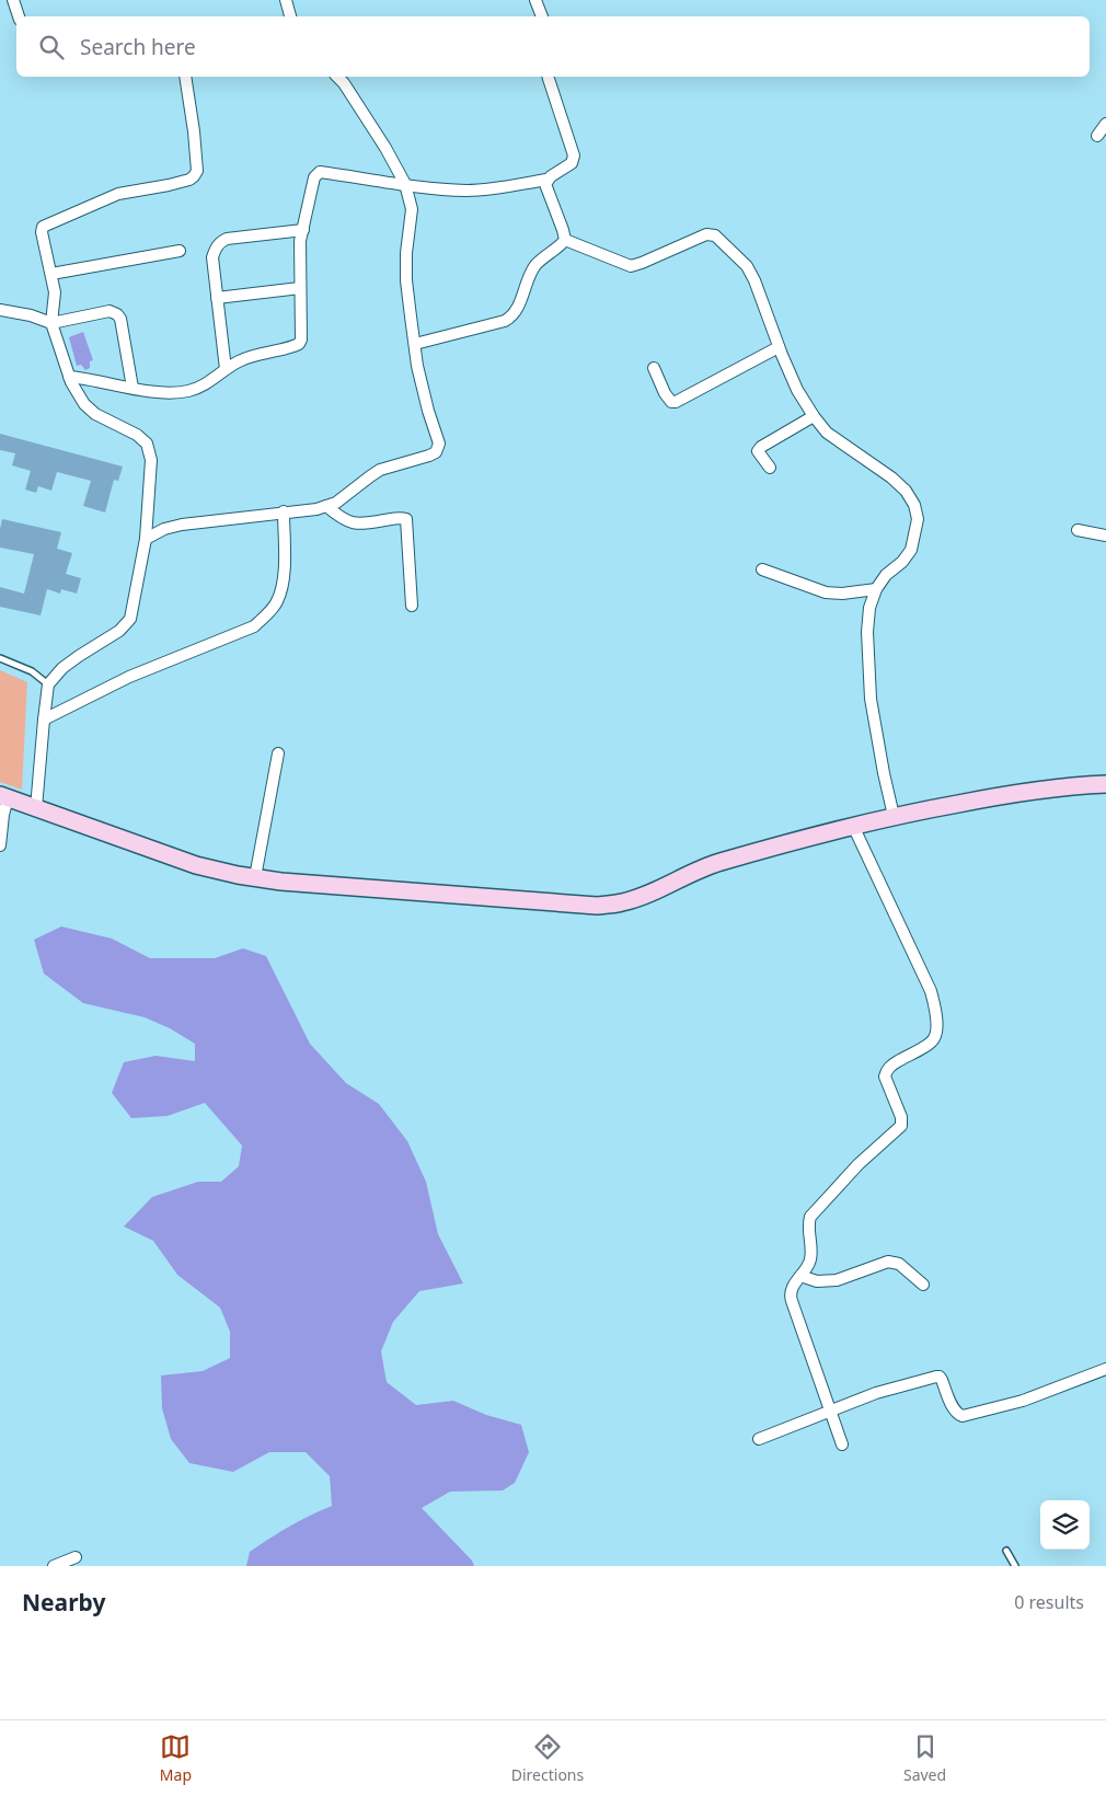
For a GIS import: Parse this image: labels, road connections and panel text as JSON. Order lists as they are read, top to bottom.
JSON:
{
  "page": {
    "search": "Search here",
    "heading": ["Nearby", "0 results"],
    "nav": ["Map", "Directions", "Saved"]
  }
}
